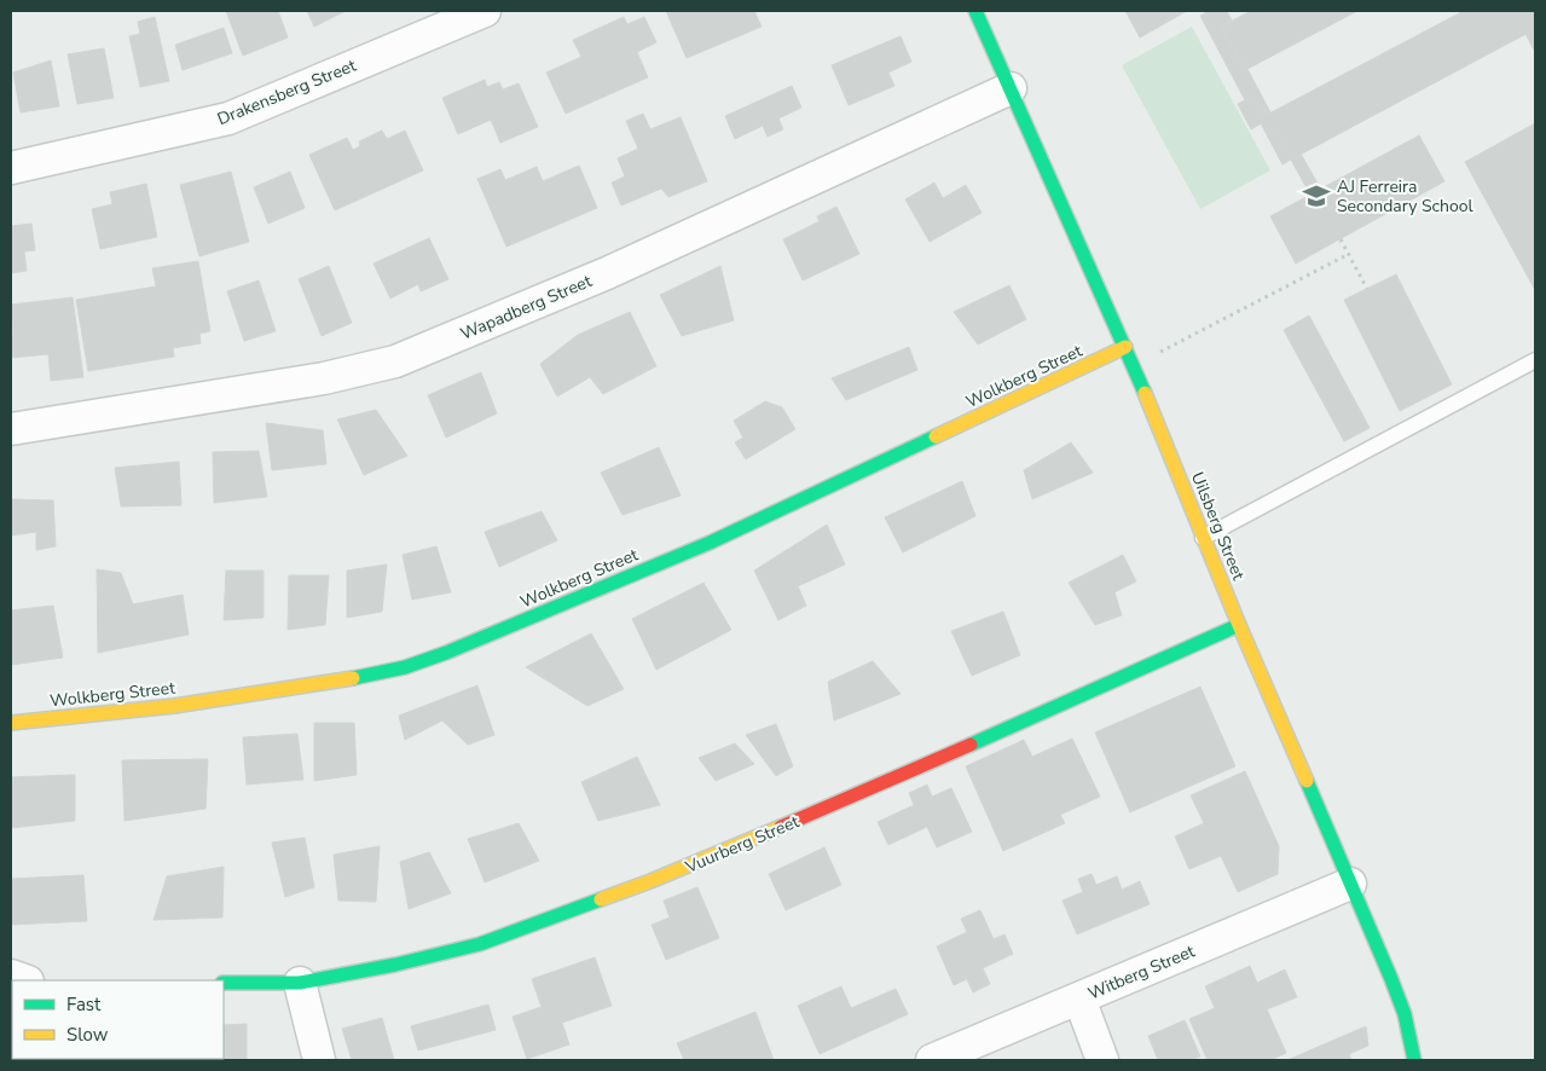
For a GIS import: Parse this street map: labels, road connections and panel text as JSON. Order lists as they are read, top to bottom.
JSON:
{
  "streets": {
    "street": [
      "Drakensberg Street",
      "Wapadberg Street",
      "Wolkberg Street",
      "Uilsberg Street",
      "Vuurberg Street",
      "Witberg Street"
    ]
  },
  "crossings": [
    ["Wapadberg Street", "Uilsberg Street"],
    ["Wolkberg Street", "Uilsberg Street"],
    ["Uilsberg Street", "Vuurberg Street"],
    ["Uilsberg Street", "Witberg Street"]
  ],
  "places": {
    "school or university": ["AJ Ferreira Secondary School"]
  },
  "legend": ["Fast", "Slow"]
}
